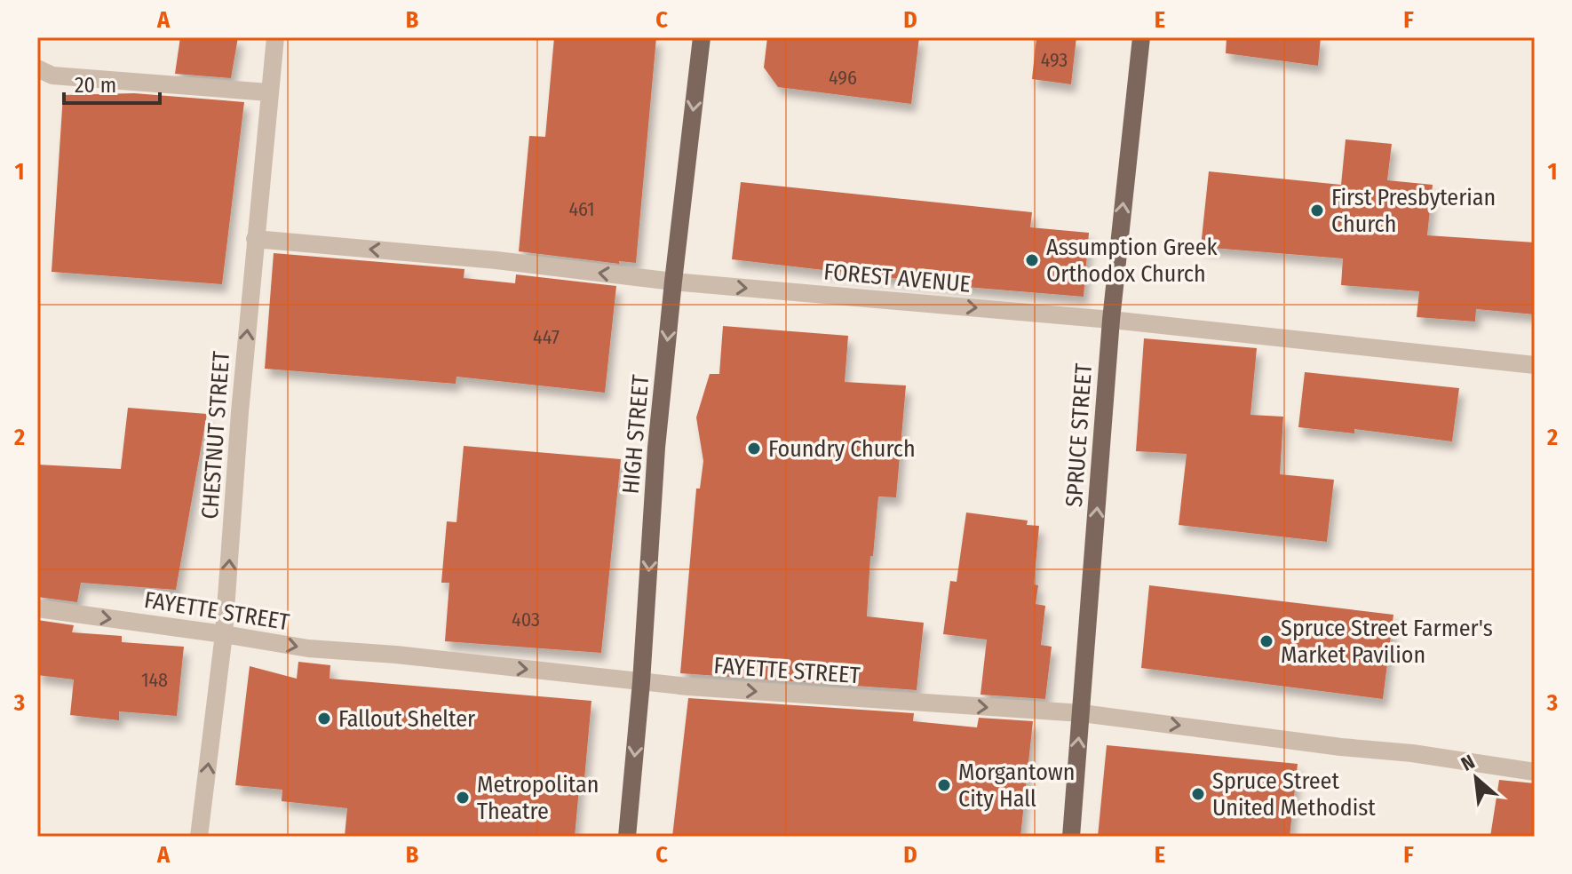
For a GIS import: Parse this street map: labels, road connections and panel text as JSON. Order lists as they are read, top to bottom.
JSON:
{
  "streets": {
    "main road": ["HIGH STREET", "SPRUCE STREET"],
    "street": ["FOREST AVENUE", "CHESTNUT STREET", "FAYETTE STREET"]
  },
  "crossings": [
    ["FOREST AVENUE", "HIGH STREET"],
    ["FOREST AVENUE", "CHESTNUT STREET"],
    ["FOREST AVENUE", "SPRUCE STREET"],
    ["HIGH STREET", "FAYETTE STREET"],
    ["CHESTNUT STREET", "FAYETTE STREET"],
    ["SPRUCE STREET", "FAYETTE STREET"]
  ],
  "one_way": [
    "HIGH STREET",
    "CHESTNUT STREET",
    "SPRUCE STREET",
    "FAYETTE STREET"
  ],
  "places": [
    "First Presbyterian Church",
    "Assumption Greek Orthodox Church",
    "Foundry Church",
    "Spruce Street Farmer's Market Pavilion",
    "Fallout Shelter",
    "Morgantown City Hall",
    "Spruce Street United Methodist",
    "Metropolitan Theatre"
  ],
  "house_numbers": [
    "493",
    "496",
    "461",
    "447",
    "403",
    "148"
  ],
  "scale_bar": "20 m",
  "north": "top left",
  "grid": {
    "columns": [
      "A",
      "B",
      "C",
      "D",
      "E",
      "F"
    ],
    "rows": ["1", "2", "3"]
  }
}
